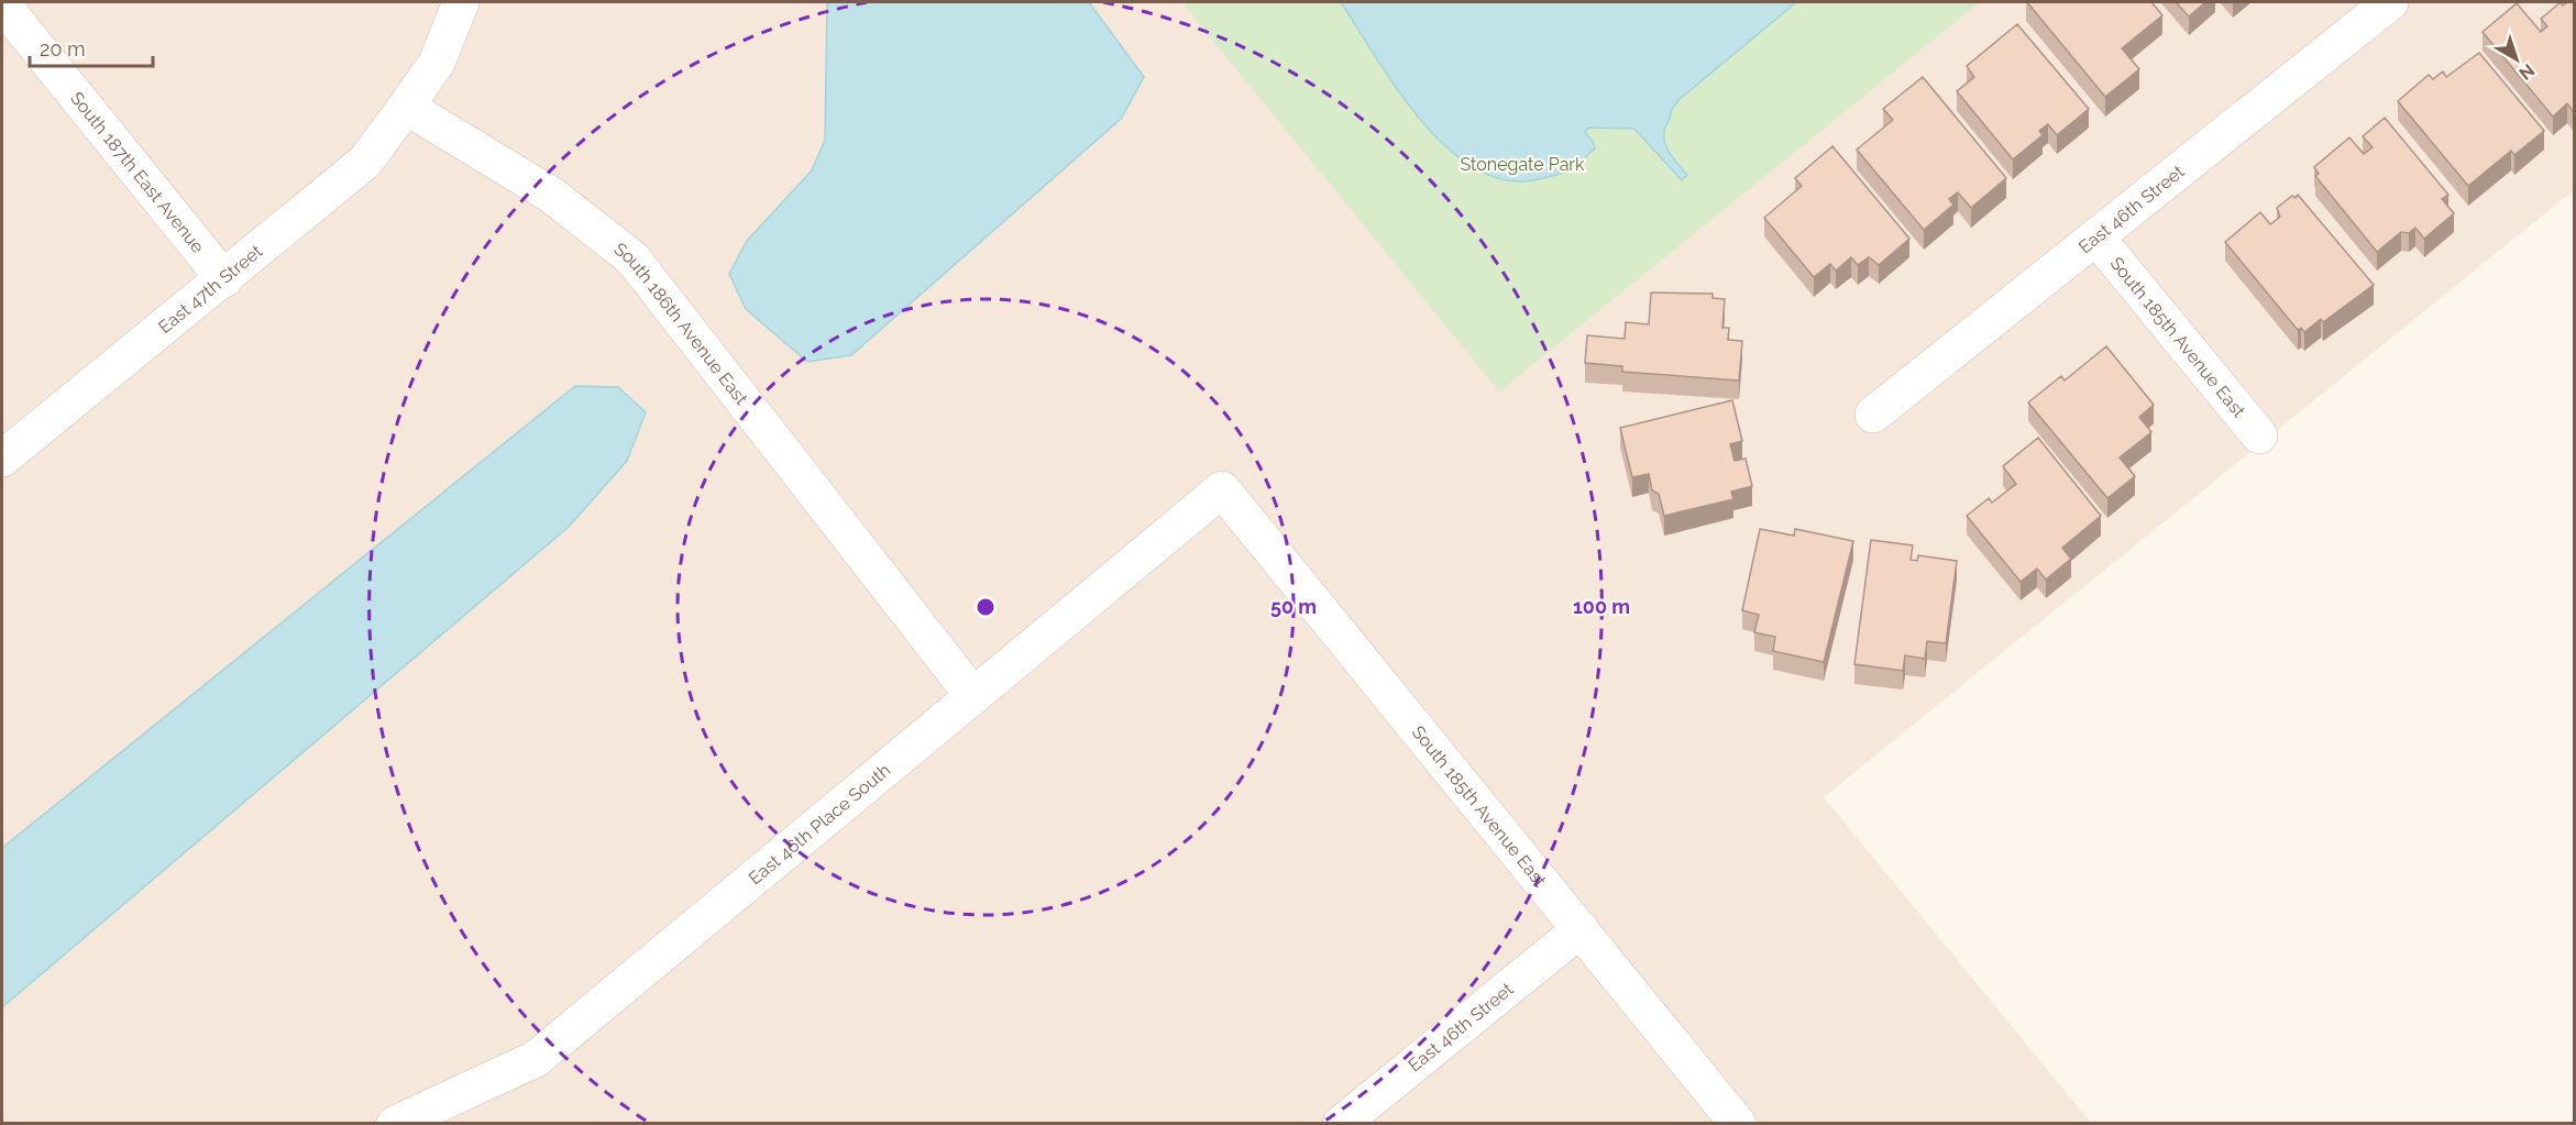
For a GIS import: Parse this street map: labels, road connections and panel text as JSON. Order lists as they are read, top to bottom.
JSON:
{
  "streets": {
    "street": [
      "South 187th East Avenue",
      "East 46th Street",
      "East 47th Street",
      "South 186th Avenue East",
      "South 185th Avenue East",
      "East 46th Place South"
    ]
  },
  "crossings": [
    ["South 187th East Avenue", "East 47th Street"],
    ["East 46th Street", "South 185th Avenue East"],
    ["East 47th Street", "South 186th Avenue East"],
    ["South 186th Avenue East", "East 46th Place South"],
    ["South 185th Avenue East", "East 46th Place South"]
  ],
  "parks": ["Stonegate Park"],
  "scale_bar": "20 m",
  "north": "bottom right",
  "rings": ["50 m", "100 m"]
}
